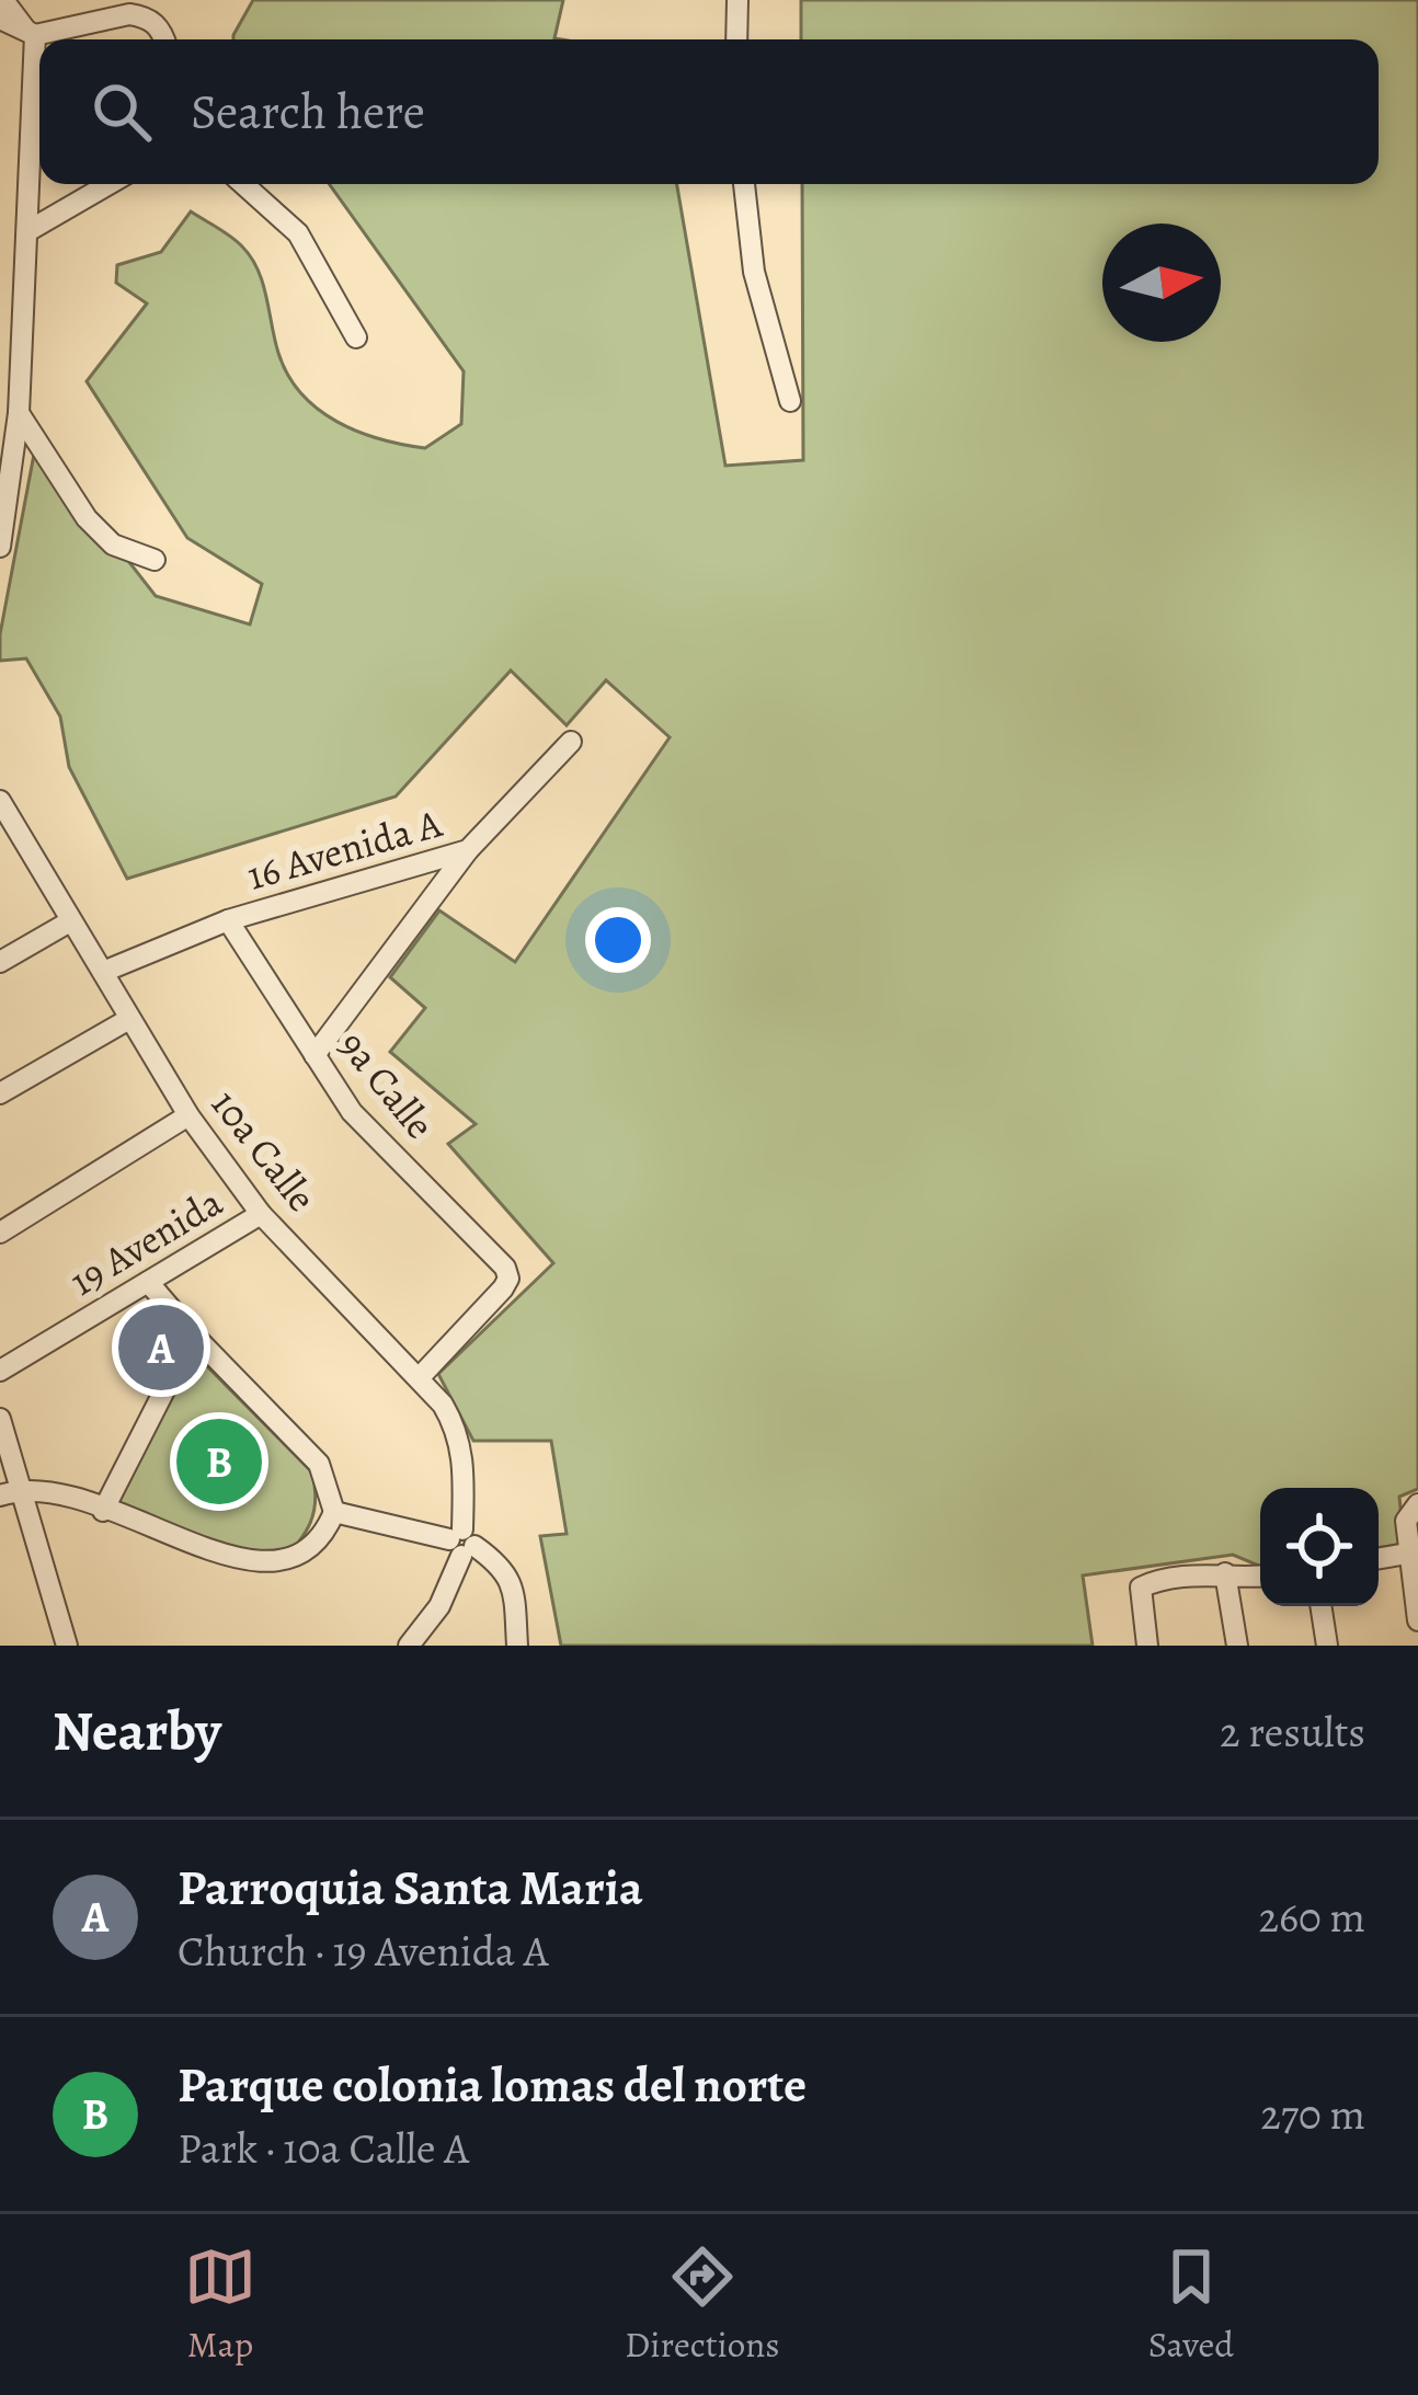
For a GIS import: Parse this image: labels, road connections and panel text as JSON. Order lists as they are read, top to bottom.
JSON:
{
  "streets": {
    "street": [
      "16 Avenida A",
      "9a Calle",
      "10a Calle",
      "19 Avenida"
    ]
  },
  "crossings": [
    ["16 Avenida A", "9a Calle"],
    ["16 Avenida A", "10a Calle"],
    ["9a Calle", "10a Calle"],
    ["10a Calle", "19 Avenida"]
  ],
  "north": "right",
  "page": {
    "search": "Search here",
    "pins": ["A", "B"],
    "heading": ["Nearby", "2 results"],
    "list": [
      {
        "mark": "A",
        "name": "Parroquia Santa Maria",
        "note": "Church · 19 Avenida A",
        "value": "260 m"
      },
      {
        "mark": "B",
        "name": "Parque colonia lomas del norte",
        "note": "Park · 10a Calle A",
        "value": "270 m"
      }
    ],
    "nav": ["Map", "Directions", "Saved"]
  }
}
